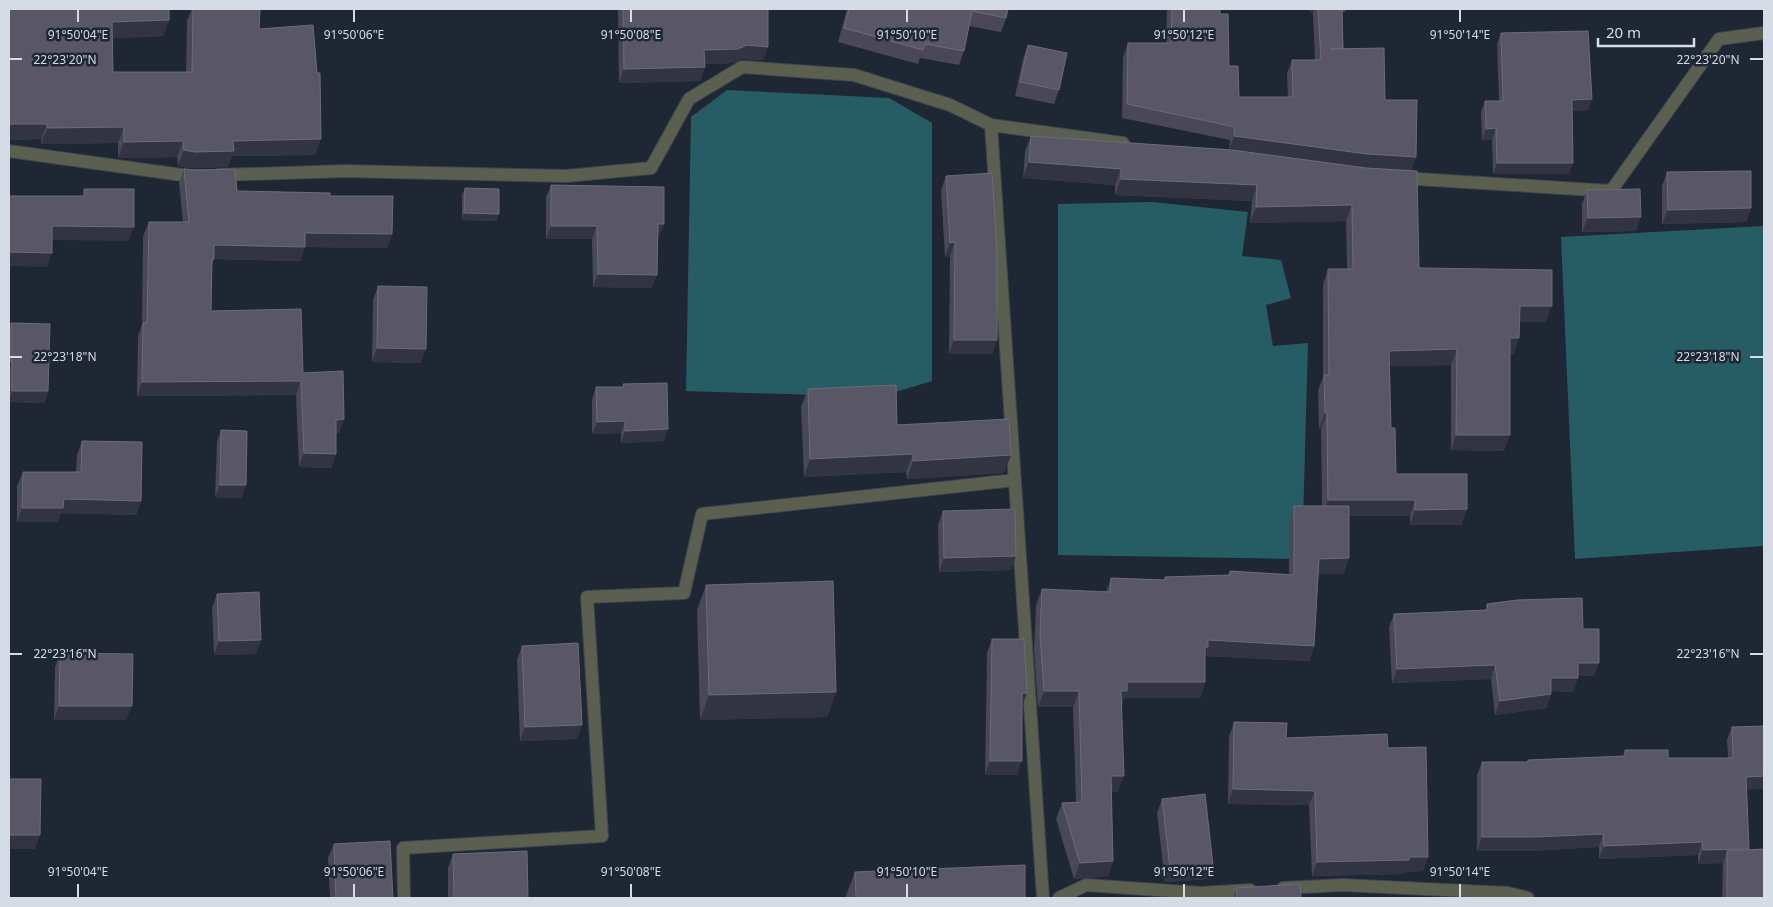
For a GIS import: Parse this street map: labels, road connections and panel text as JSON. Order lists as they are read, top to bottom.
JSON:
{
  "scale_bar": "20 m",
  "coordinates": [
    "91°50'04\"E",
    "91°50'06\"E",
    "91°50'08\"E",
    "91°50'10\"E",
    "91°50'12\"E",
    "91°50'14\"E",
    "22°23'20\"N",
    "22°23'18\"N",
    "22°23'16\"N"
  ]
}
